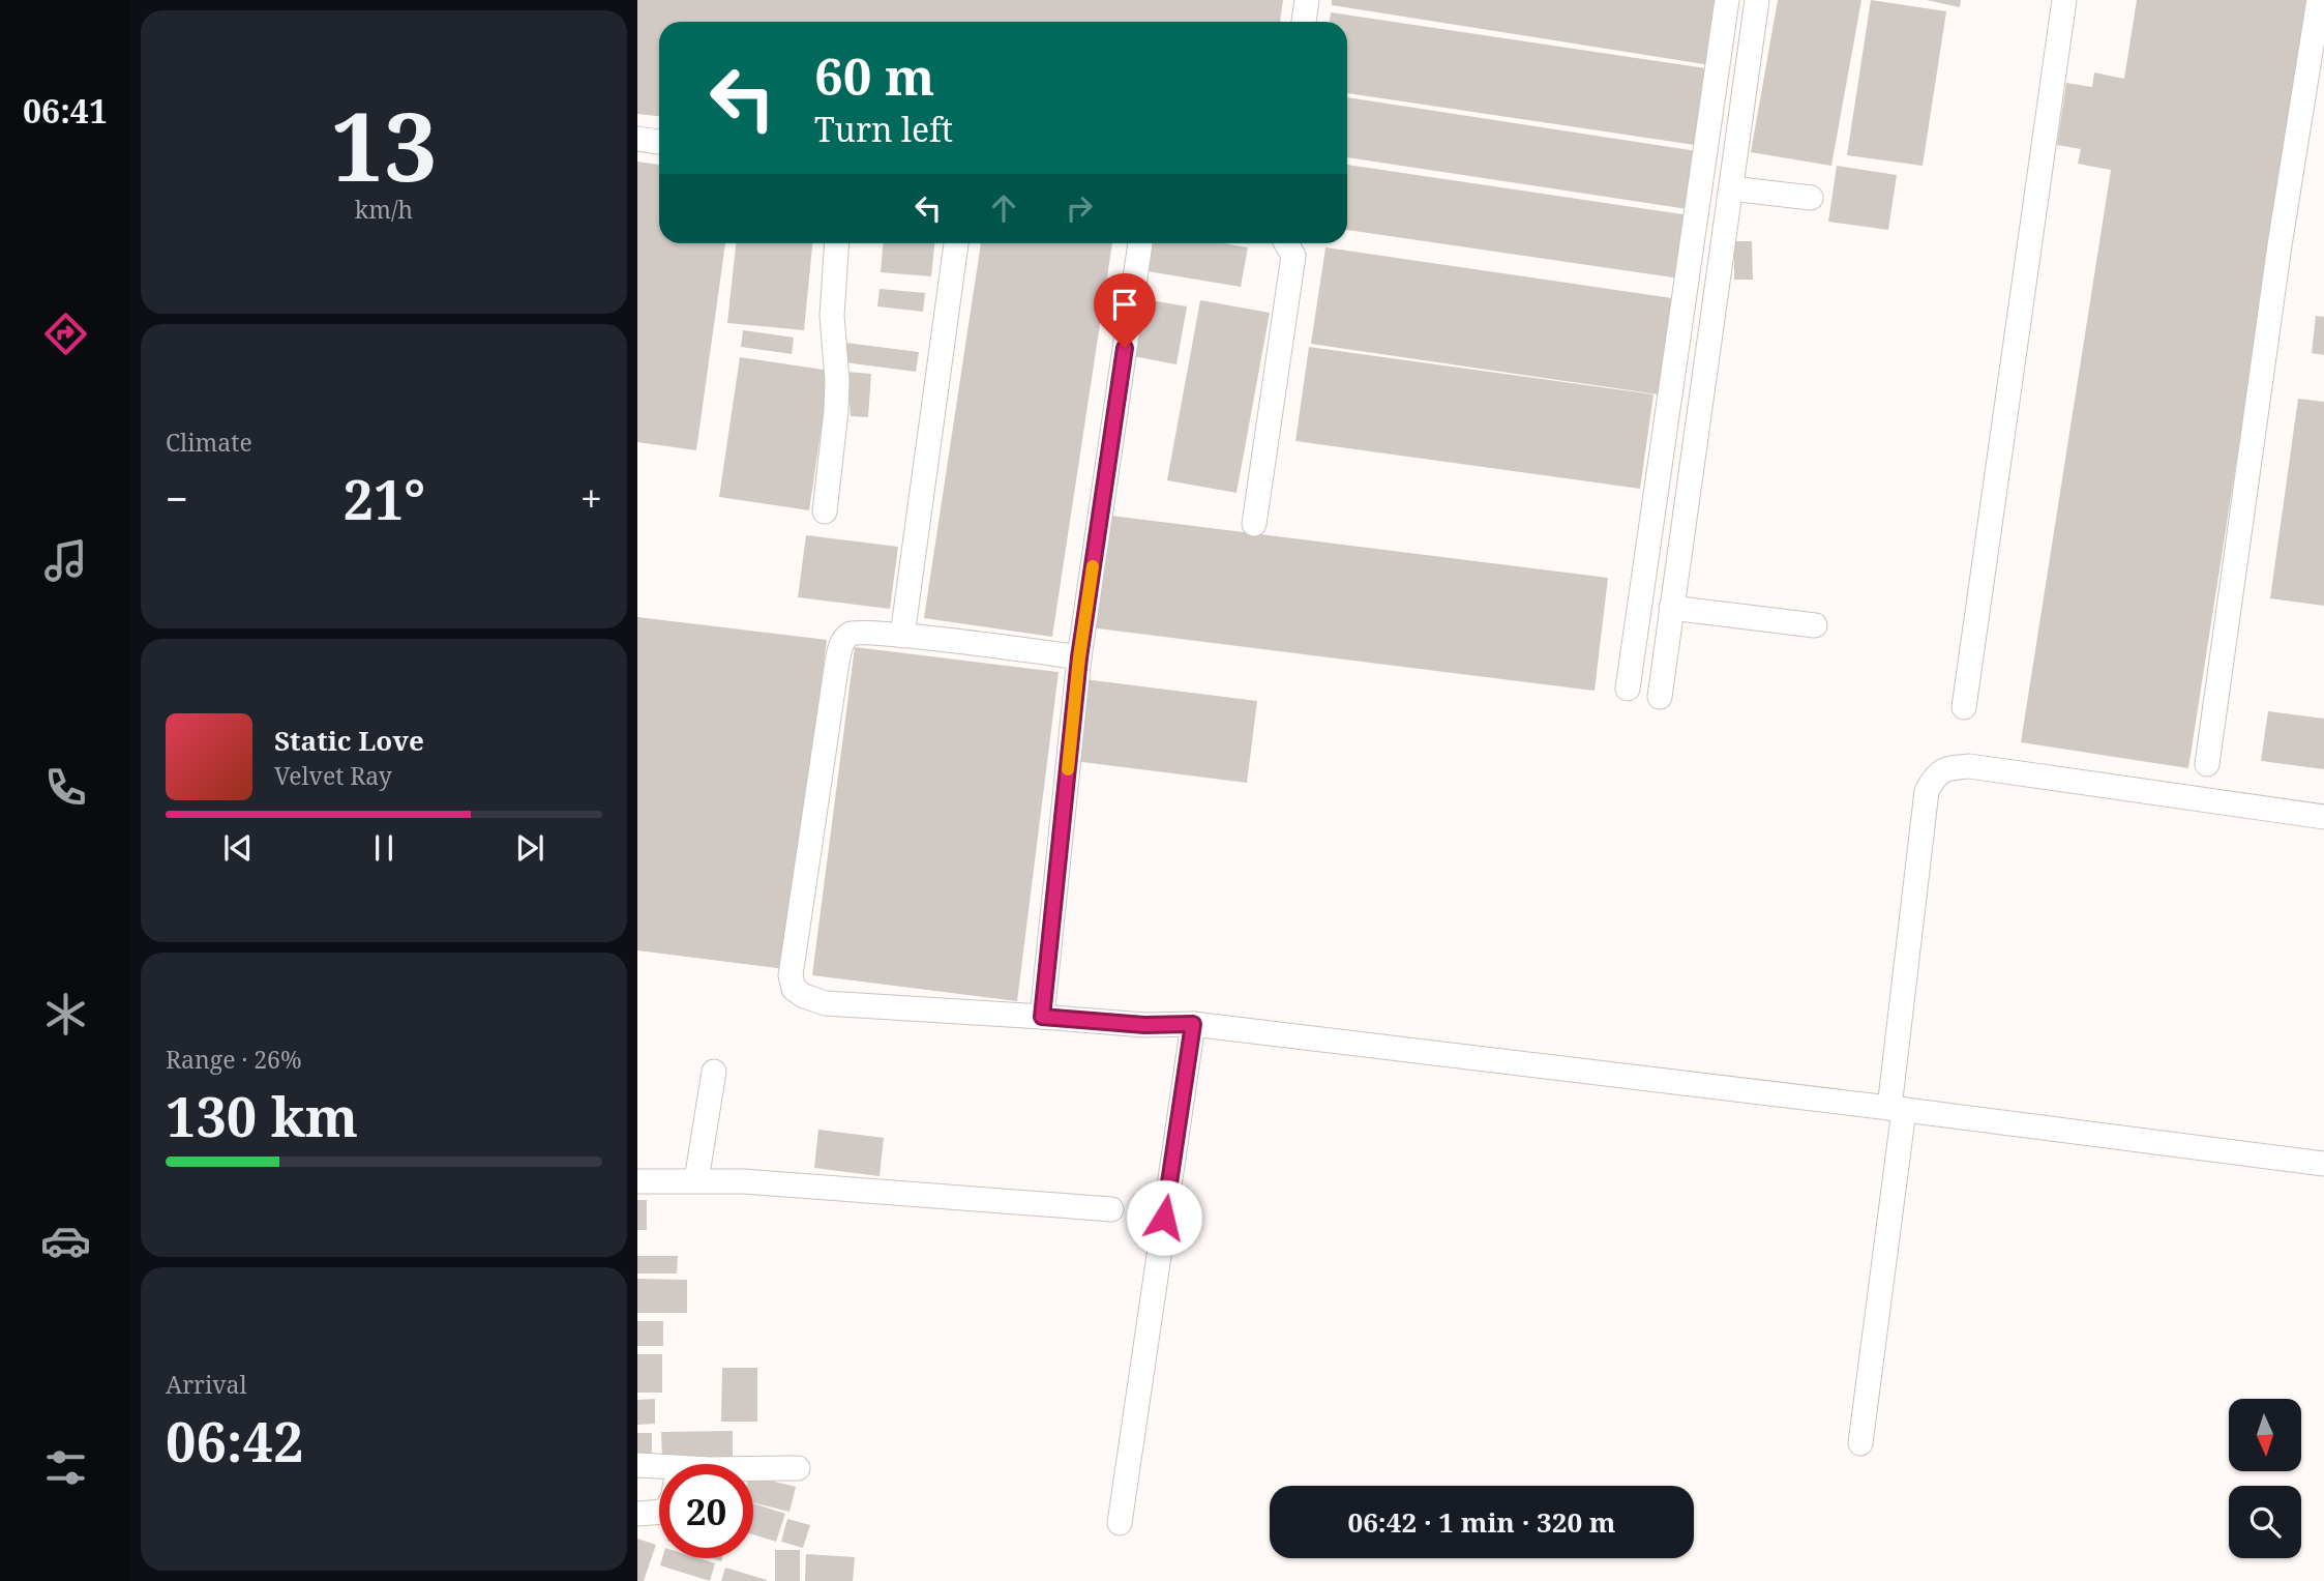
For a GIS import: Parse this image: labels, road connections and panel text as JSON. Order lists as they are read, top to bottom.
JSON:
{
  "north": "bottom",
  "page": {
    "tabs": "06:41",
    "tile": [
      ["13", "km/h"],
      "Climate",
      ["Range · 26%", "130 km"],
      ["Arrival", "06:42"]
    ],
    "turn": ["60 m", "Turn left"],
    "heat": ["−", "21°", "+"],
    "song": ["Static Love", "Velvet Ray"],
    "limit": "20",
    "trip": "06:42 · 1 min · 320 m"
  }
}
